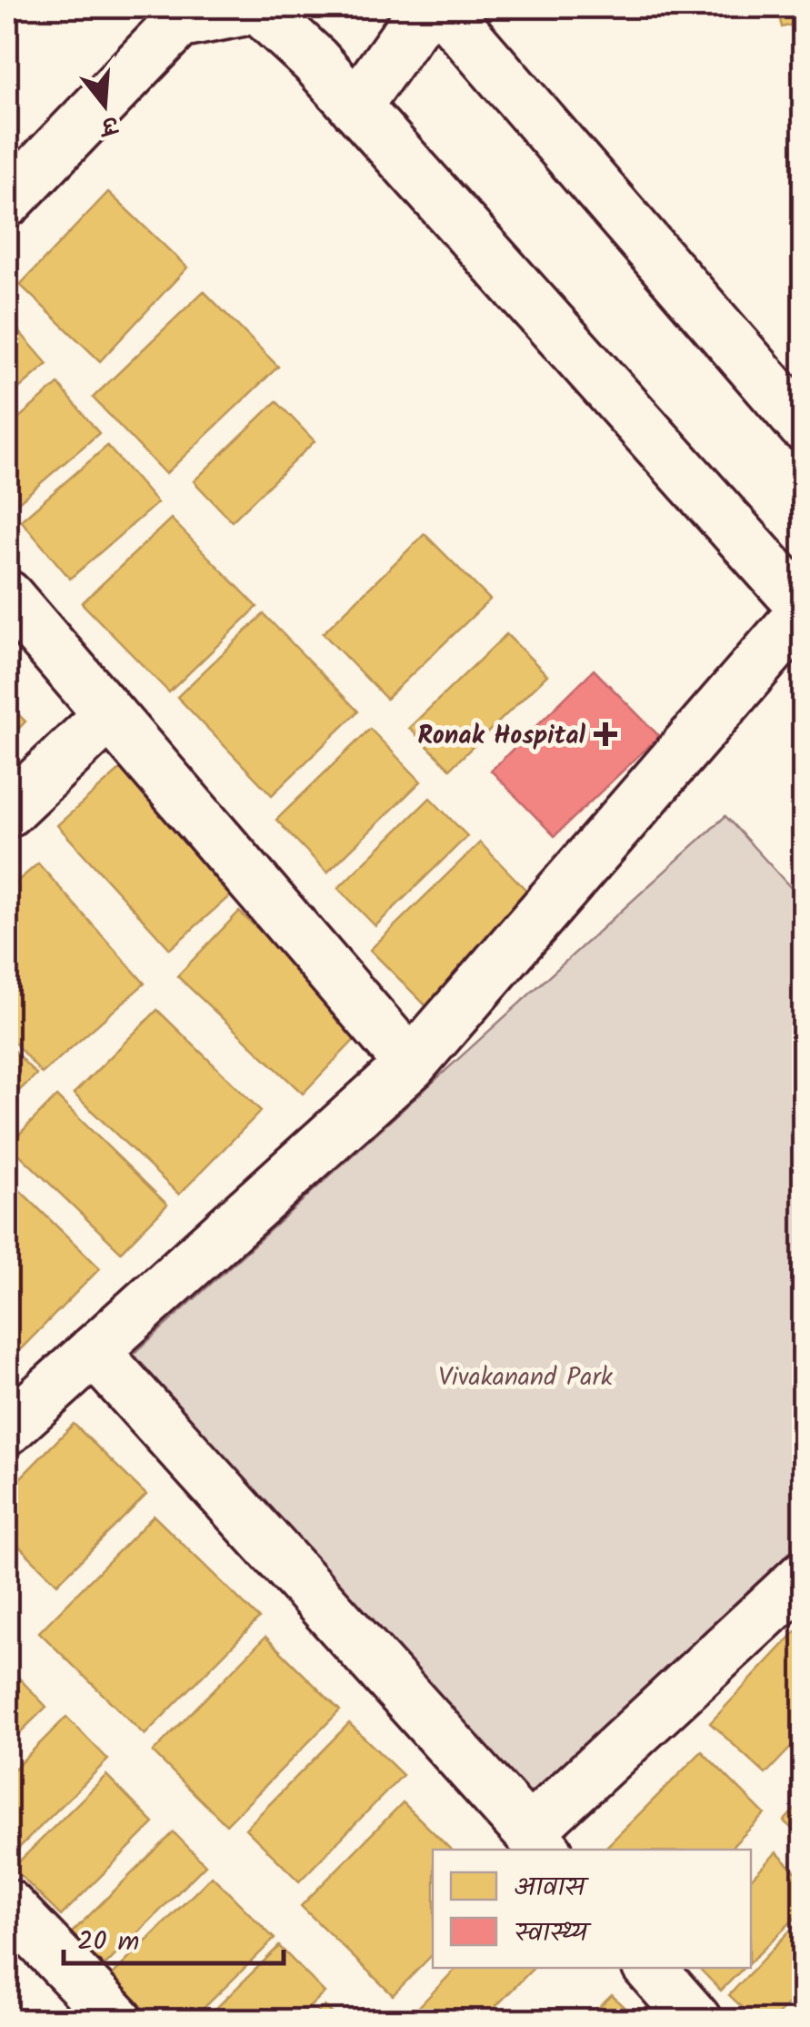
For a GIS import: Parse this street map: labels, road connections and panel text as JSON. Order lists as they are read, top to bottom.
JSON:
{
  "parks": ["Vivakanand Park"],
  "places": {
    "health": ["Ronak Hospital"]
  },
  "legend": ["आवास", "स्वास्थ्य"],
  "scale_bar": "20 m",
  "north": "bottom"
}
